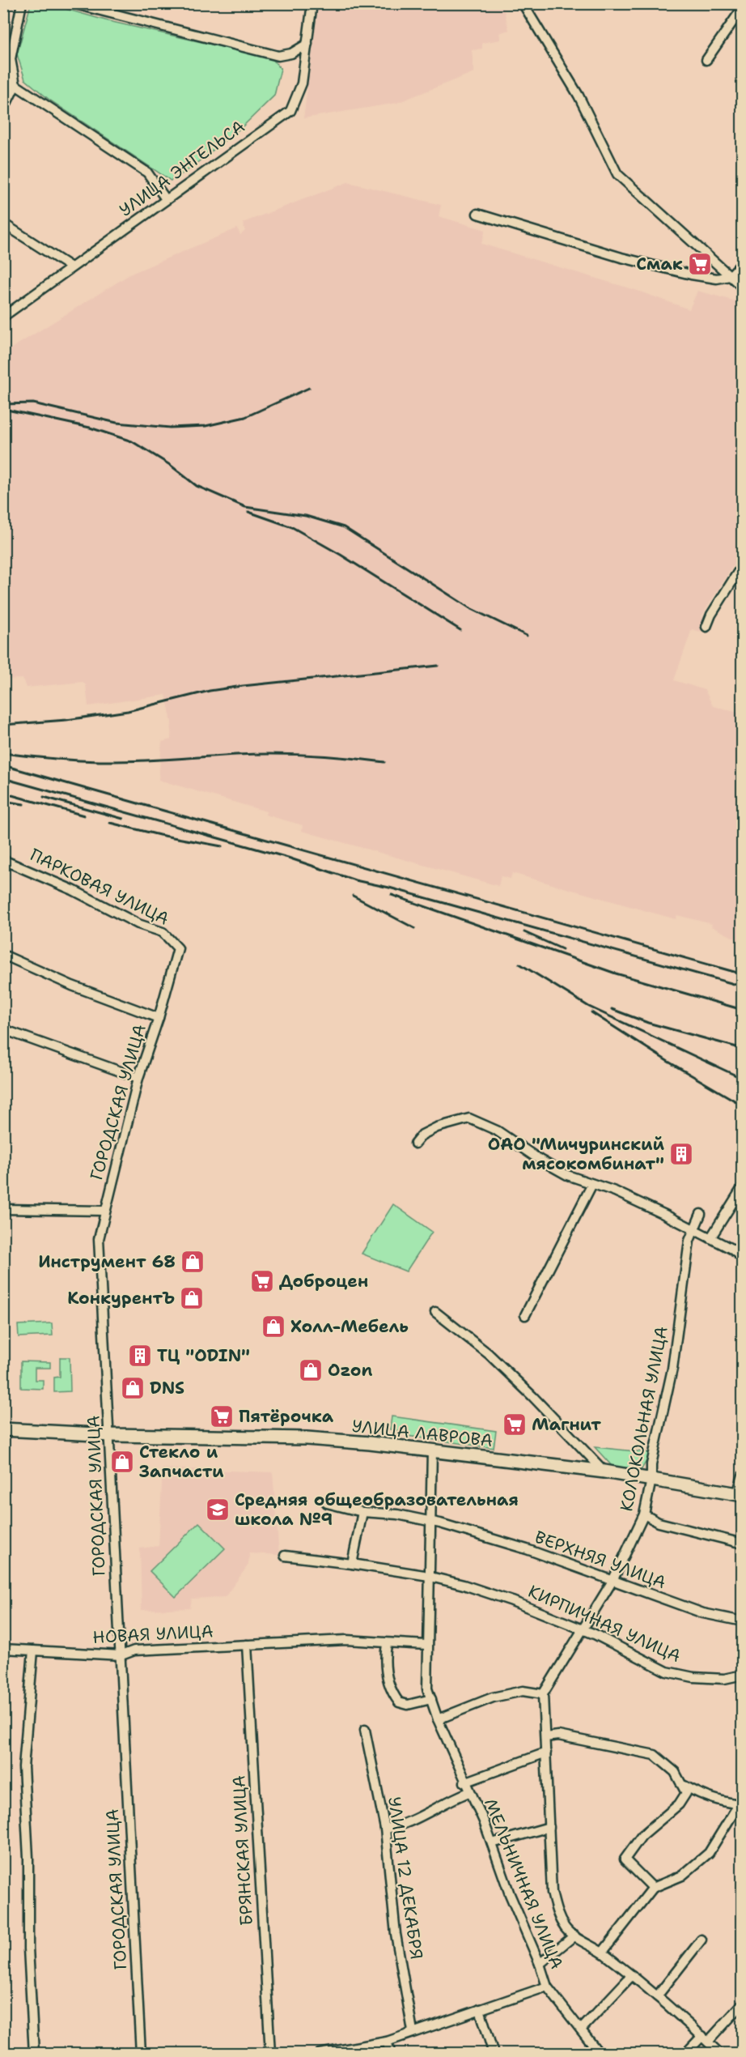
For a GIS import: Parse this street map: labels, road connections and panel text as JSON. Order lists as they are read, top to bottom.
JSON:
{
  "streets": {
    "main road": ["УЛИЦА ЛАВРОВА"],
    "street": [
      "УЛИЦА ЭНГЕЛЬСА",
      "ПАРКОВАЯ УЛИЦА",
      "ГОРОДСКАЯ УЛИЦА",
      "КОЛОКОЛЬНАЯ УЛИЦА",
      "ВЕРХНЯЯ УЛИЦА",
      "КИРПИЧНАЯ УЛИЦА",
      "НОВАЯ УЛИЦА",
      "БРЯНСКАЯ УЛИЦА",
      "УЛИЦА 12 ДЕКАБРЯ",
      "МЕЛЬНИЧНАЯ УЛИЦА"
    ]
  },
  "crossings": [
    ["ПАРКОВАЯ УЛИЦА", "ГОРОДСКАЯ УЛИЦА"],
    ["ГОРОДСКАЯ УЛИЦА", "УЛИЦА ЛАВРОВА"],
    ["ГОРОДСКАЯ УЛИЦА", "НОВАЯ УЛИЦА"],
    ["КОЛОКОЛЬНАЯ УЛИЦА", "УЛИЦА ЛАВРОВА"],
    ["КОЛОКОЛЬНАЯ УЛИЦА", "ВЕРХНЯЯ УЛИЦА"],
    ["КОЛОКОЛЬНАЯ УЛИЦА", "КИРПИЧНАЯ УЛИЦА"],
    ["УЛИЦА ЛАВРОВА", "МЕЛЬНИЧНАЯ УЛИЦА"],
    ["ВЕРХНЯЯ УЛИЦА", "МЕЛЬНИЧНАЯ УЛИЦА"],
    ["КИРПИЧНАЯ УЛИЦА", "МЕЛЬНИЧНАЯ УЛИЦА"],
    ["НОВАЯ УЛИЦА", "БРЯНСКАЯ УЛИЦА"],
    ["УЛИЦА 12 ДЕКАБРЯ", "МЕЛЬНИЧНАЯ УЛИЦА"]
  ],
  "places": {
    "supermarket": [
      "Смак",
      "Доброцен",
      "Пятёрочка",
      "Магнит"
    ],
    "building": ["ОАО \"Мичуринский мясокомбинат\"", "ТЦ \"ODIN\""],
    "shop": [
      "Инструмент 68",
      "КонкурентЪ",
      "Холл-Мебель",
      "Ozon",
      "DNS",
      "Стекло и Запчасти"
    ],
    "school or university": ["Средняя общеобразовательная школа №9"]
  }
}
